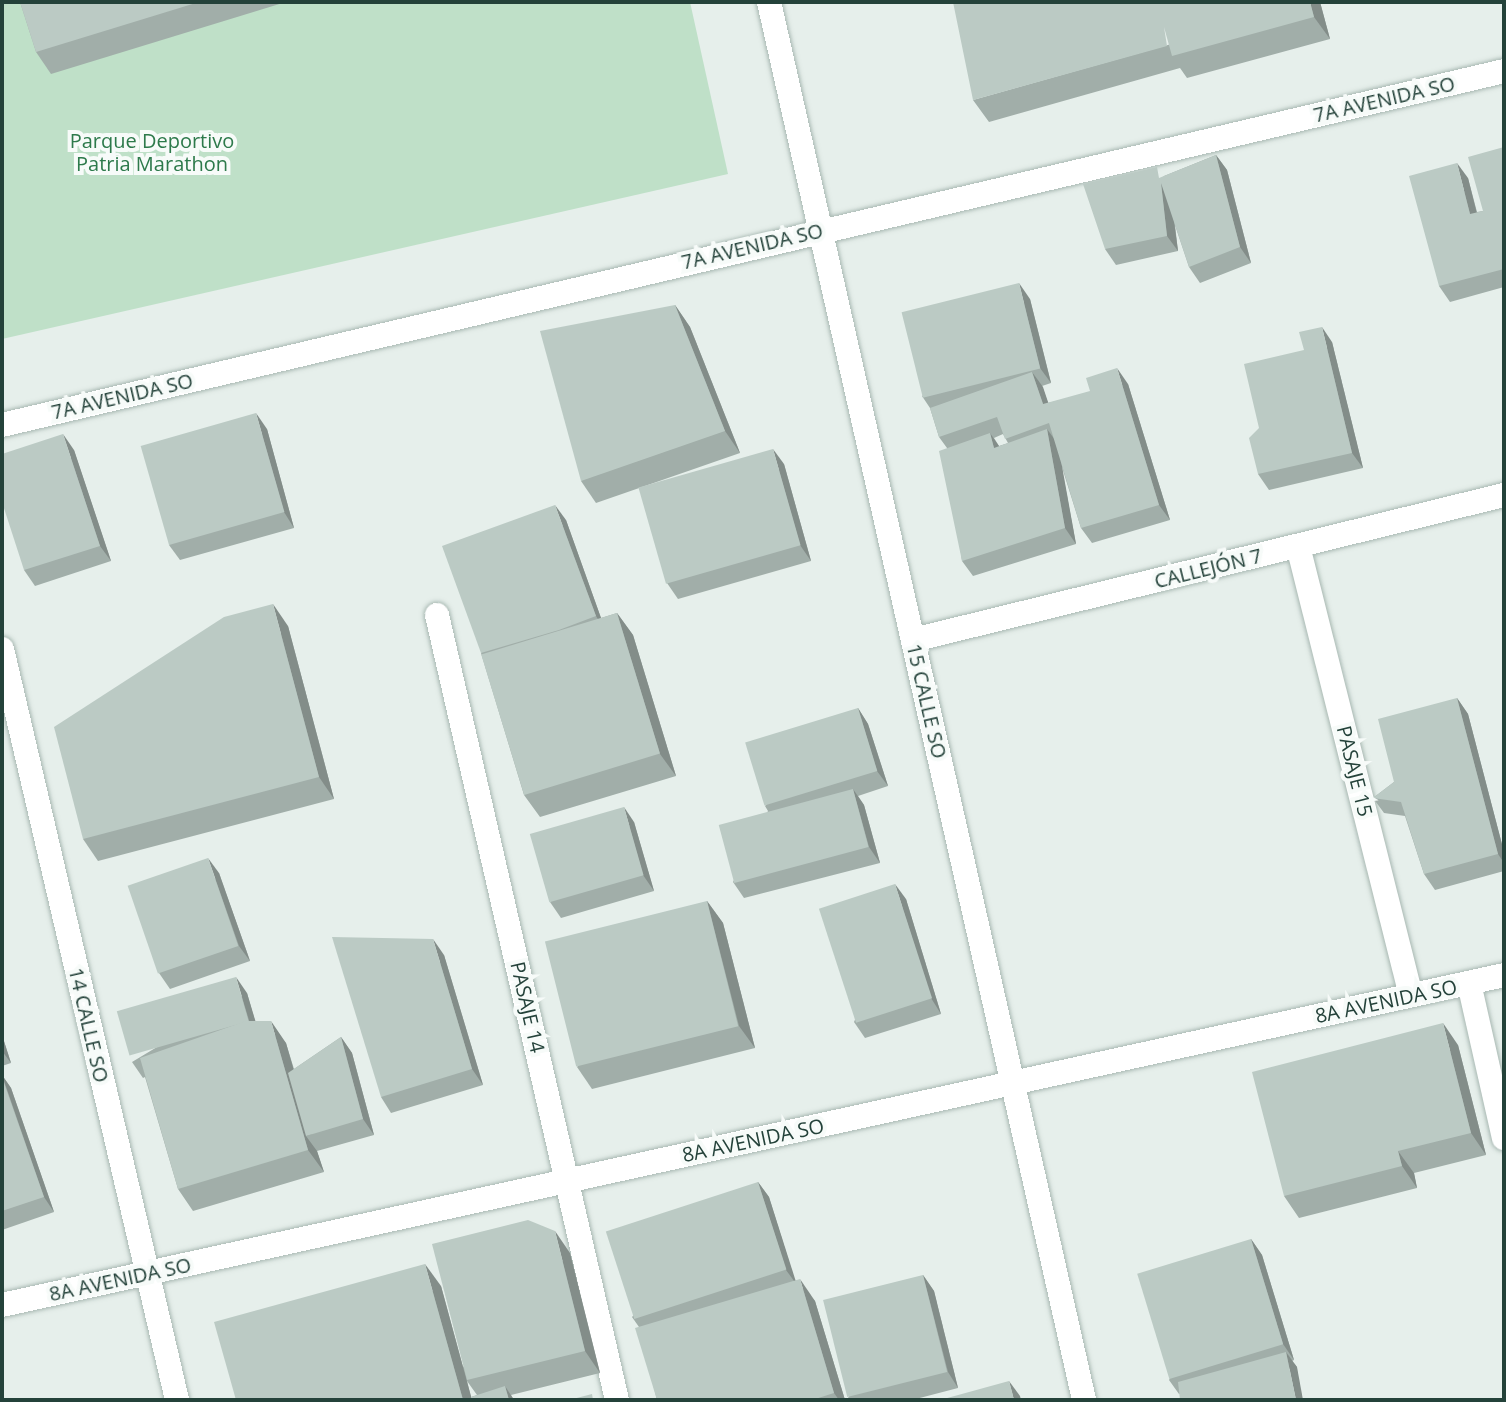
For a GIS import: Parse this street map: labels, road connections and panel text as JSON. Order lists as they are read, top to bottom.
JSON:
{
  "streets": {
    "street": [
      "7A AVENIDA SO",
      "CALLEJÓN 7",
      "15 CALLE SO",
      "PASAJE 15",
      "8A AVENIDA SO",
      "PASAJE 14",
      "14 CALLE SO"
    ]
  },
  "crossings": [
    ["7A AVENIDA SO", "15 CALLE SO"],
    ["CALLEJÓN 7", "15 CALLE SO"],
    ["CALLEJÓN 7", "PASAJE 15"],
    ["15 CALLE SO", "8A AVENIDA SO"],
    ["PASAJE 15", "8A AVENIDA SO"],
    ["8A AVENIDA SO", "PASAJE 14"],
    ["8A AVENIDA SO", "14 CALLE SO"]
  ],
  "parks": ["Parque Deportivo Patria Marathon"]
}
